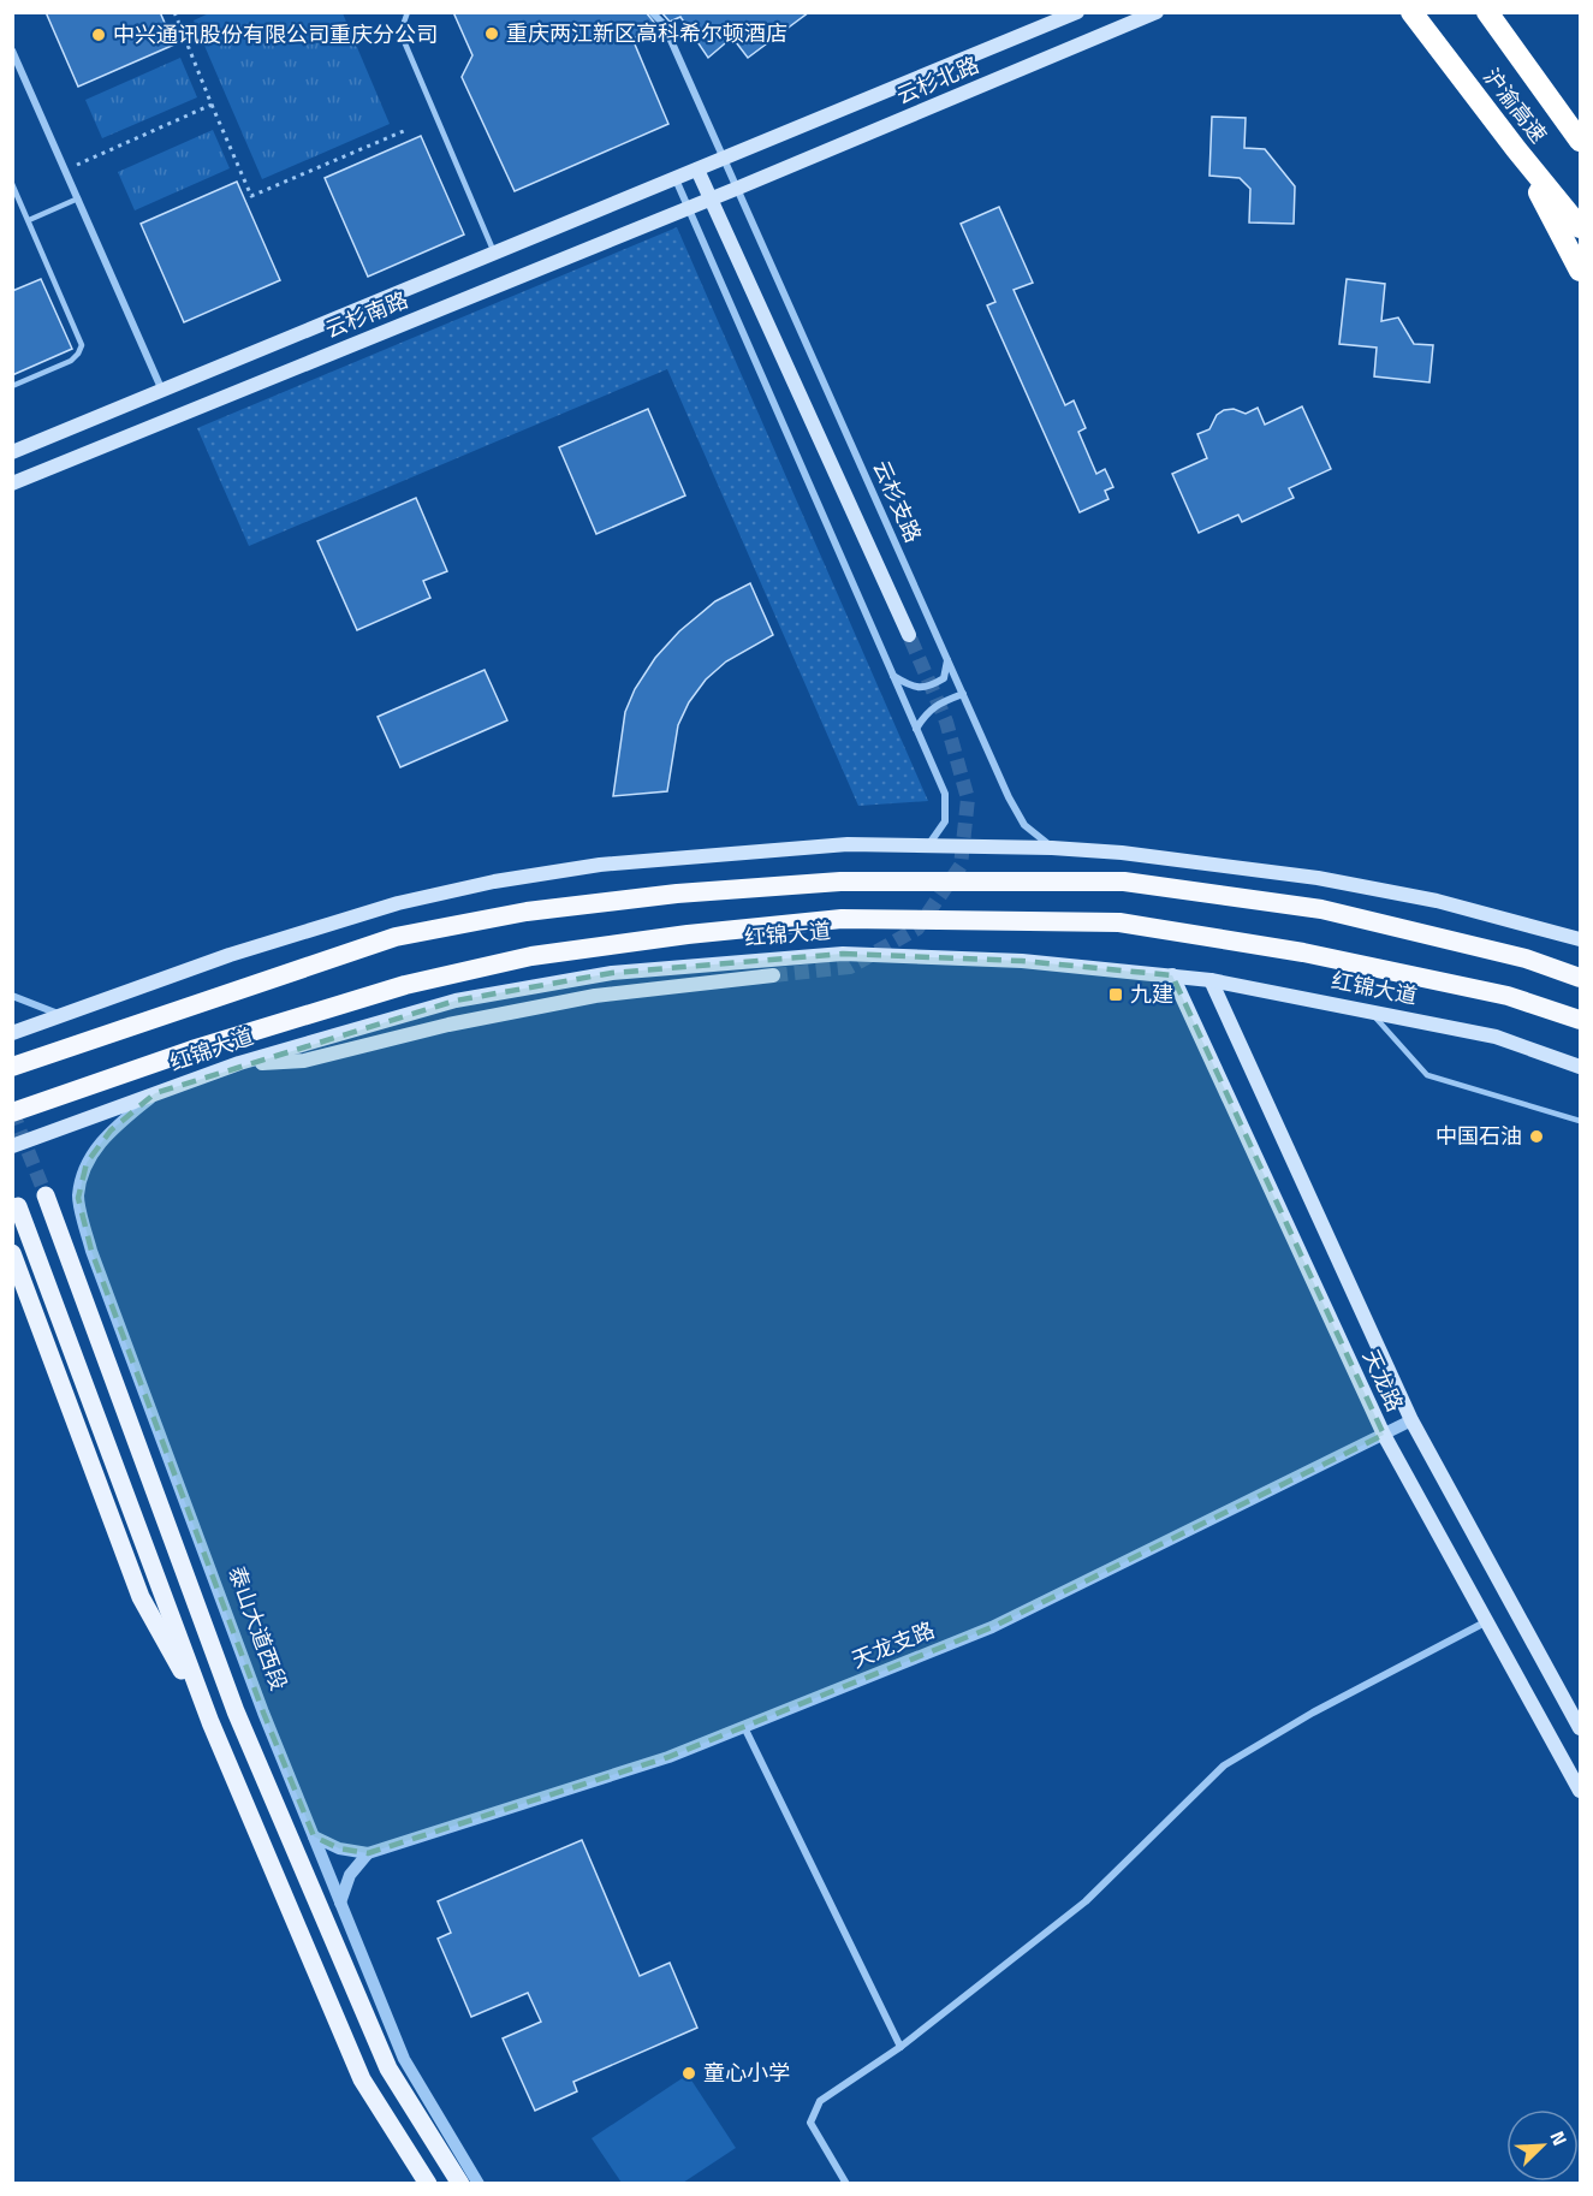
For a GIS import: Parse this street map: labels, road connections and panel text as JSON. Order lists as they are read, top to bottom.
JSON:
{
  "streets": {
    "highway": ["沪渝高速", "红锦大道"],
    "main road": ["云杉北路", "云杉南路", "天龙路"],
    "street": ["云杉支路", "泰山大道西段", "天龙支路"]
  },
  "crossings": [
    ["云杉北路", "云杉南路"],
    ["云杉北路", "云杉支路"],
    ["云杉南路", "云杉支路"],
    ["红锦大道", "天龙路"],
    ["红锦大道", "泰山大道西段"],
    ["天龙路", "天龙支路"]
  ],
  "places": {
    "other": [
      "重庆两江新区高科希尔顿酒店",
      "中兴通讯股份有限公司重庆分公司",
      "中国石油",
      "童心小学"
    ],
    "transit": ["九建"]
  },
  "north": "top right"
}
